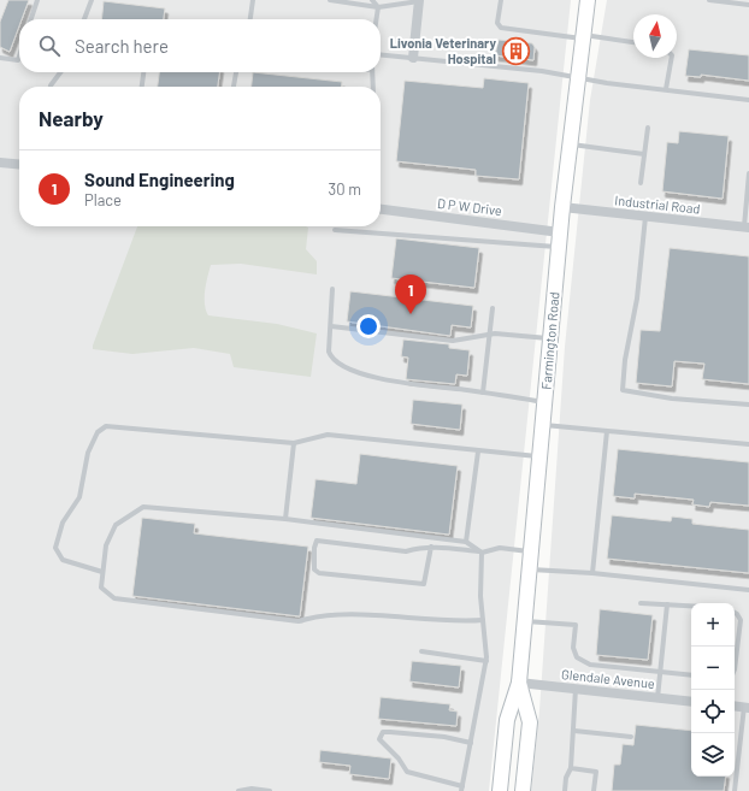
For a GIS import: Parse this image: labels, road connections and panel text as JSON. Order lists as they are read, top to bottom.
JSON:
{
  "streets": {
    "main road": ["Farmington Road"],
    "street": ["Industrial Road", "D P W Drive", "Glendale Avenue"]
  },
  "crossings": [
    ["Industrial Road", "Farmington Road"],
    ["D P W Drive", "Farmington Road"],
    ["Farmington Road", "Glendale Avenue"]
  ],
  "places": {
    "building": ["Livonia Veterinary Hospital"]
  },
  "north": "top",
  "page": {
    "search": "Search here",
    "heading": "Nearby",
    "list": [
      {
        "mark": "1",
        "name": "Sound Engineering",
        "note": "Place",
        "value": "30 m"
      }
    ],
    "pins": "1",
    "map_buttons": ["+", "−"]
  }
}
